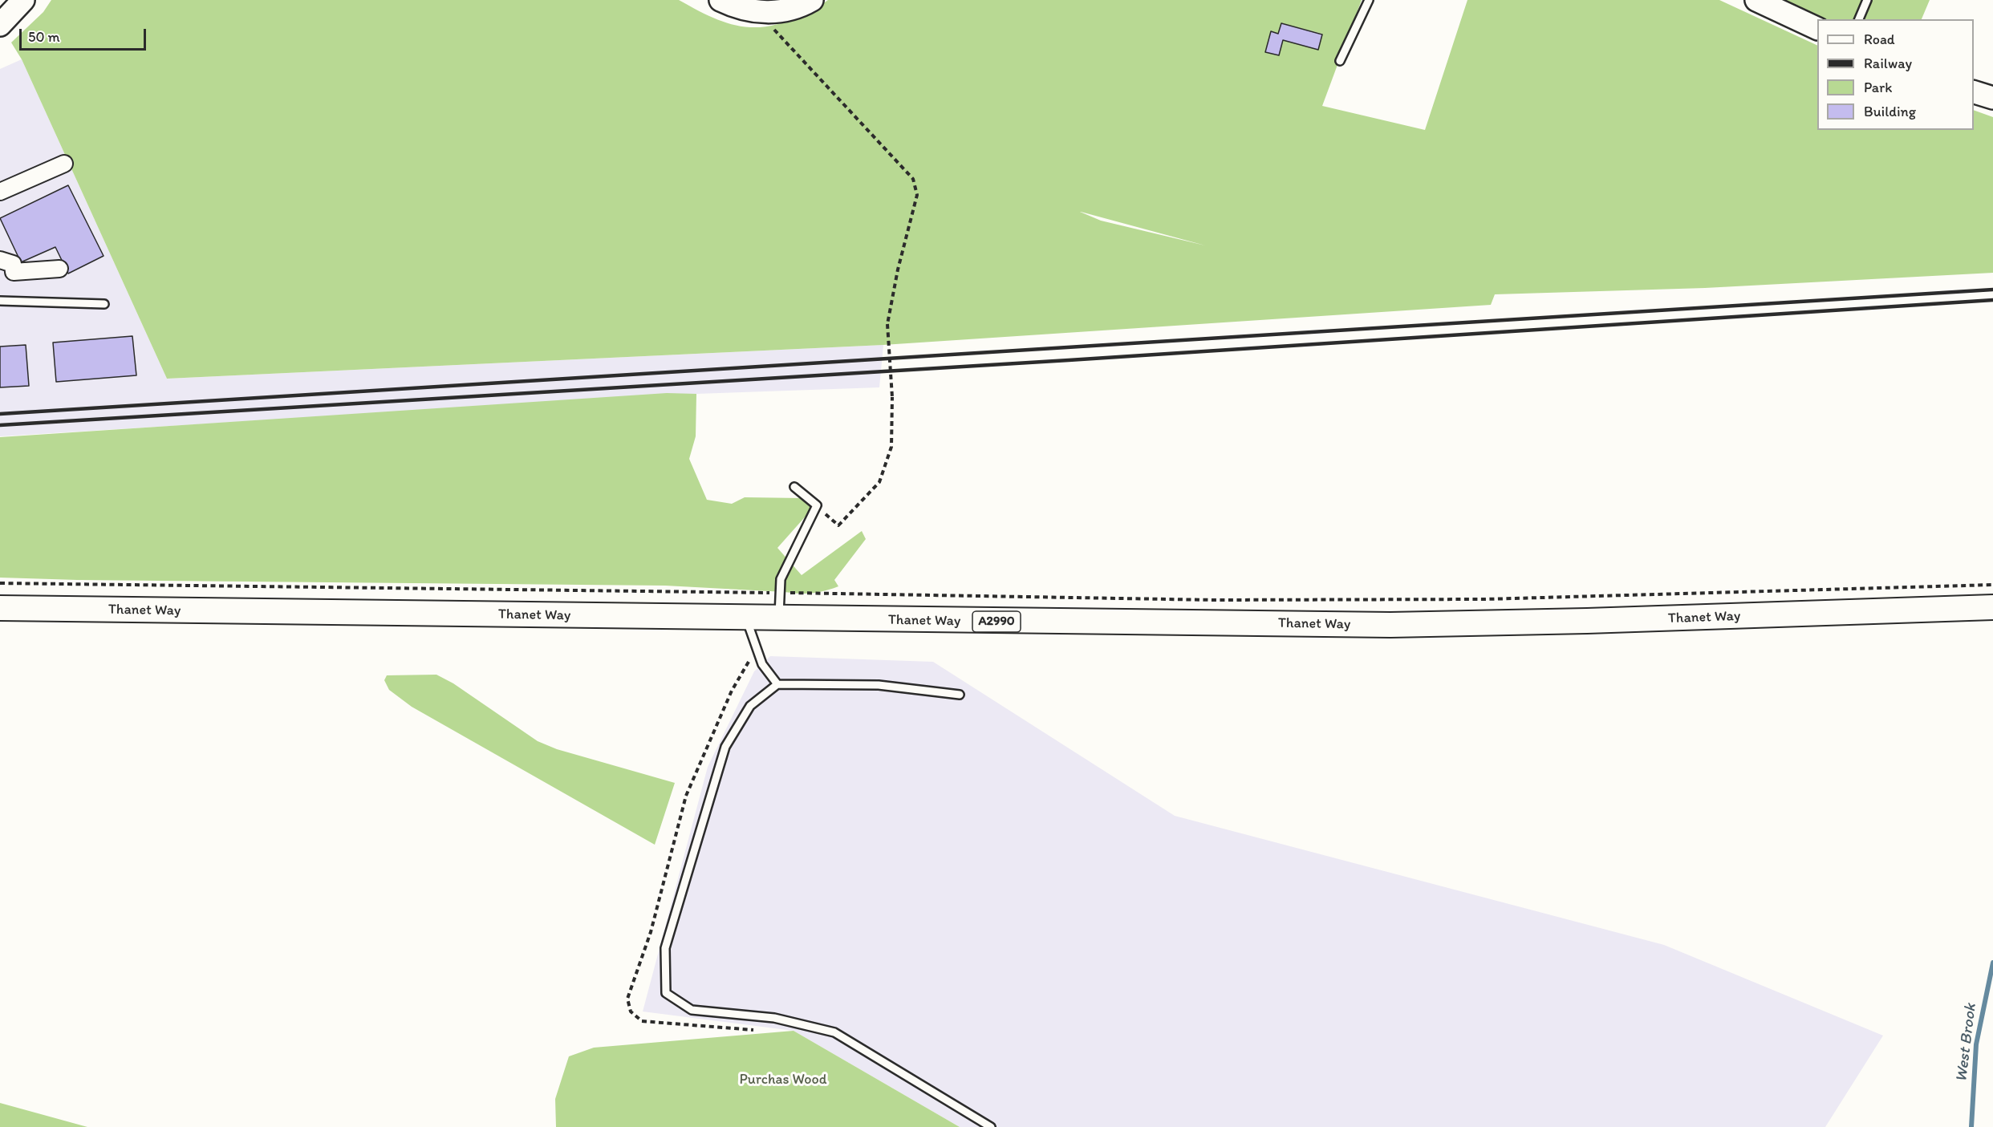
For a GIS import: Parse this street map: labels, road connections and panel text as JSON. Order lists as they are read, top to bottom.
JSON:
{
  "streets": {
    "main road": ["Thanet Way", "A2990"]
  },
  "water": ["West Brook"],
  "parks": ["Purchas Wood"],
  "legend": [
    "Road",
    "Railway",
    "Park",
    "Building"
  ],
  "scale_bar": "50 m"
}
